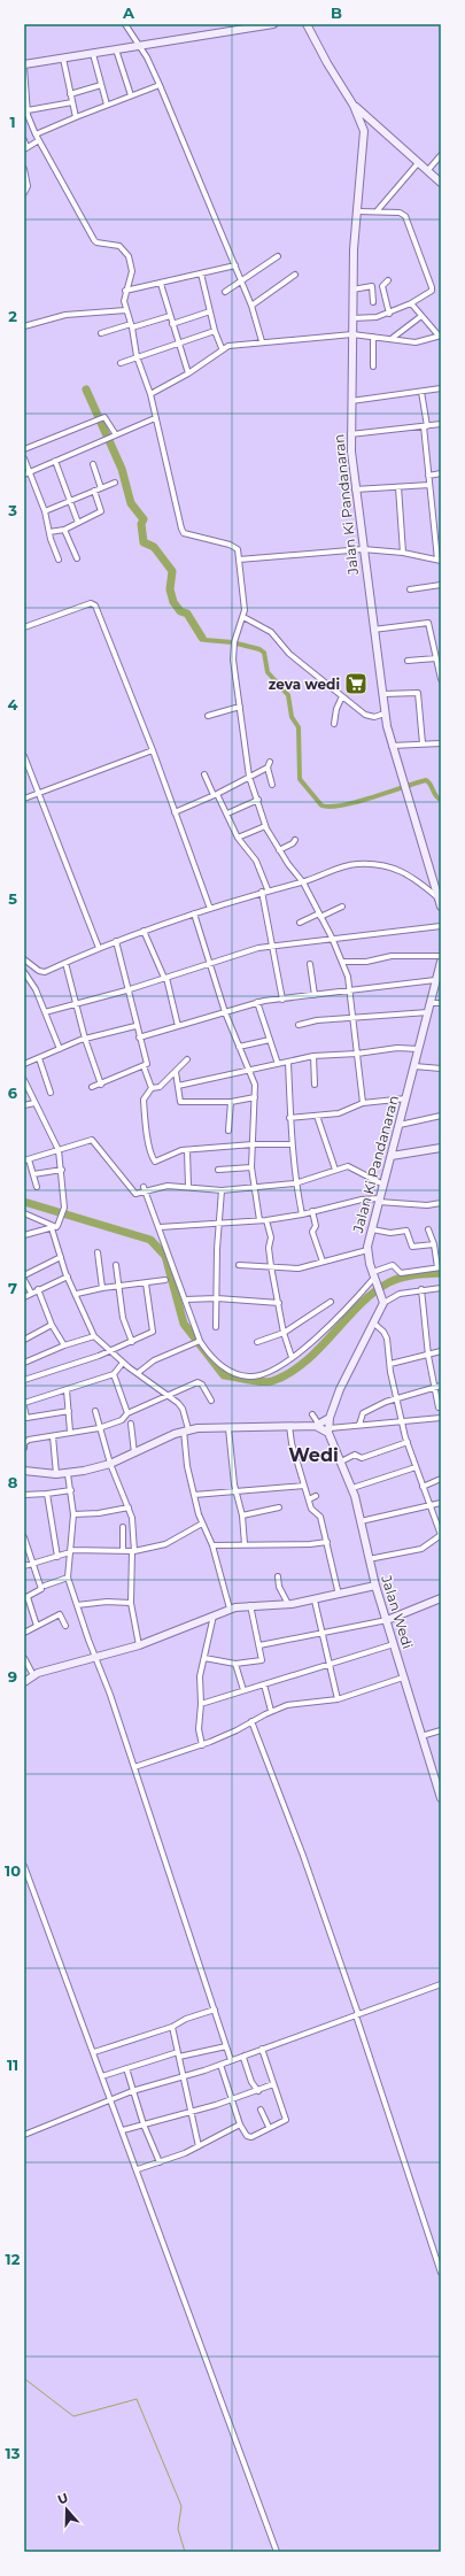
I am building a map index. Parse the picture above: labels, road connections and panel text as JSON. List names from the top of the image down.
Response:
{
  "streets": {
    "main road": ["Jalan Ki Pandanaran", "Jalan Wedi"]
  },
  "districts": ["Wedi"],
  "places": {
    "supermarket": ["zeva wedi"]
  },
  "north": "top",
  "grid": {
    "columns": ["A", "B"],
    "rows": [
      "1",
      "2",
      "3",
      "4",
      "5",
      "6",
      "7",
      "8",
      "9",
      "10",
      "11",
      "12",
      "13"
    ]
  }
}
